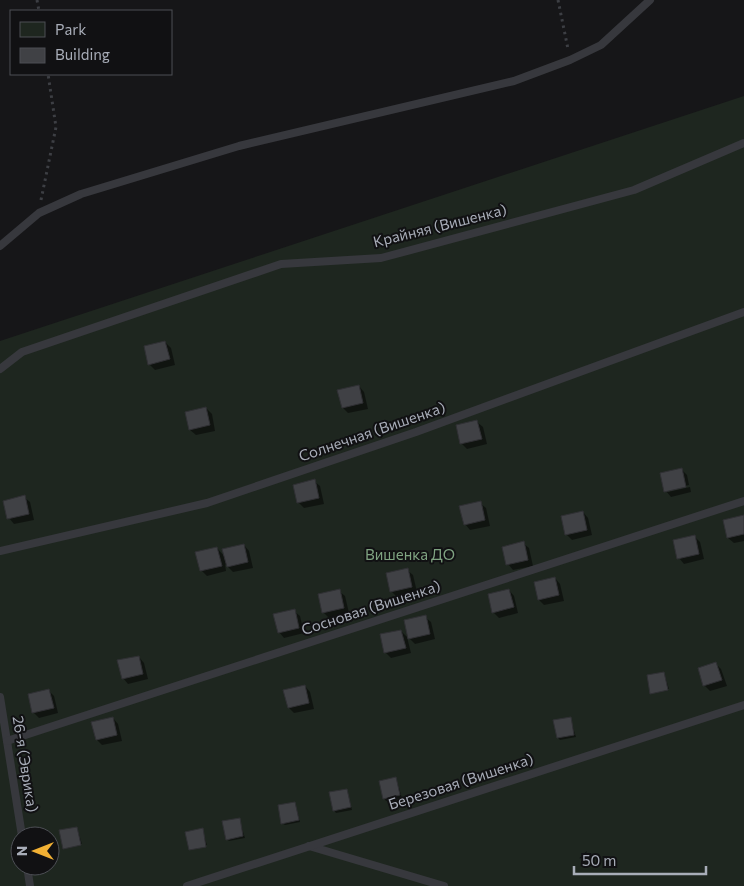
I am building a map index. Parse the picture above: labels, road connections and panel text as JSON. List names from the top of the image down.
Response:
{
  "streets": {
    "lane": [
      "Крайняя (Вишенка)",
      "Солнечная (Вишенка)",
      "Сосновая (Вишенка)",
      "26-я (Эврика)",
      "Березовая (Вишенка)"
    ]
  },
  "crossings": [
    ["Сосновая (Вишенка)", "26-я (Эврика)"]
  ],
  "parks": ["Вишенка ДО"],
  "legend": ["Park", "Building"],
  "scale_bar": "50 m",
  "north": "left"
}
